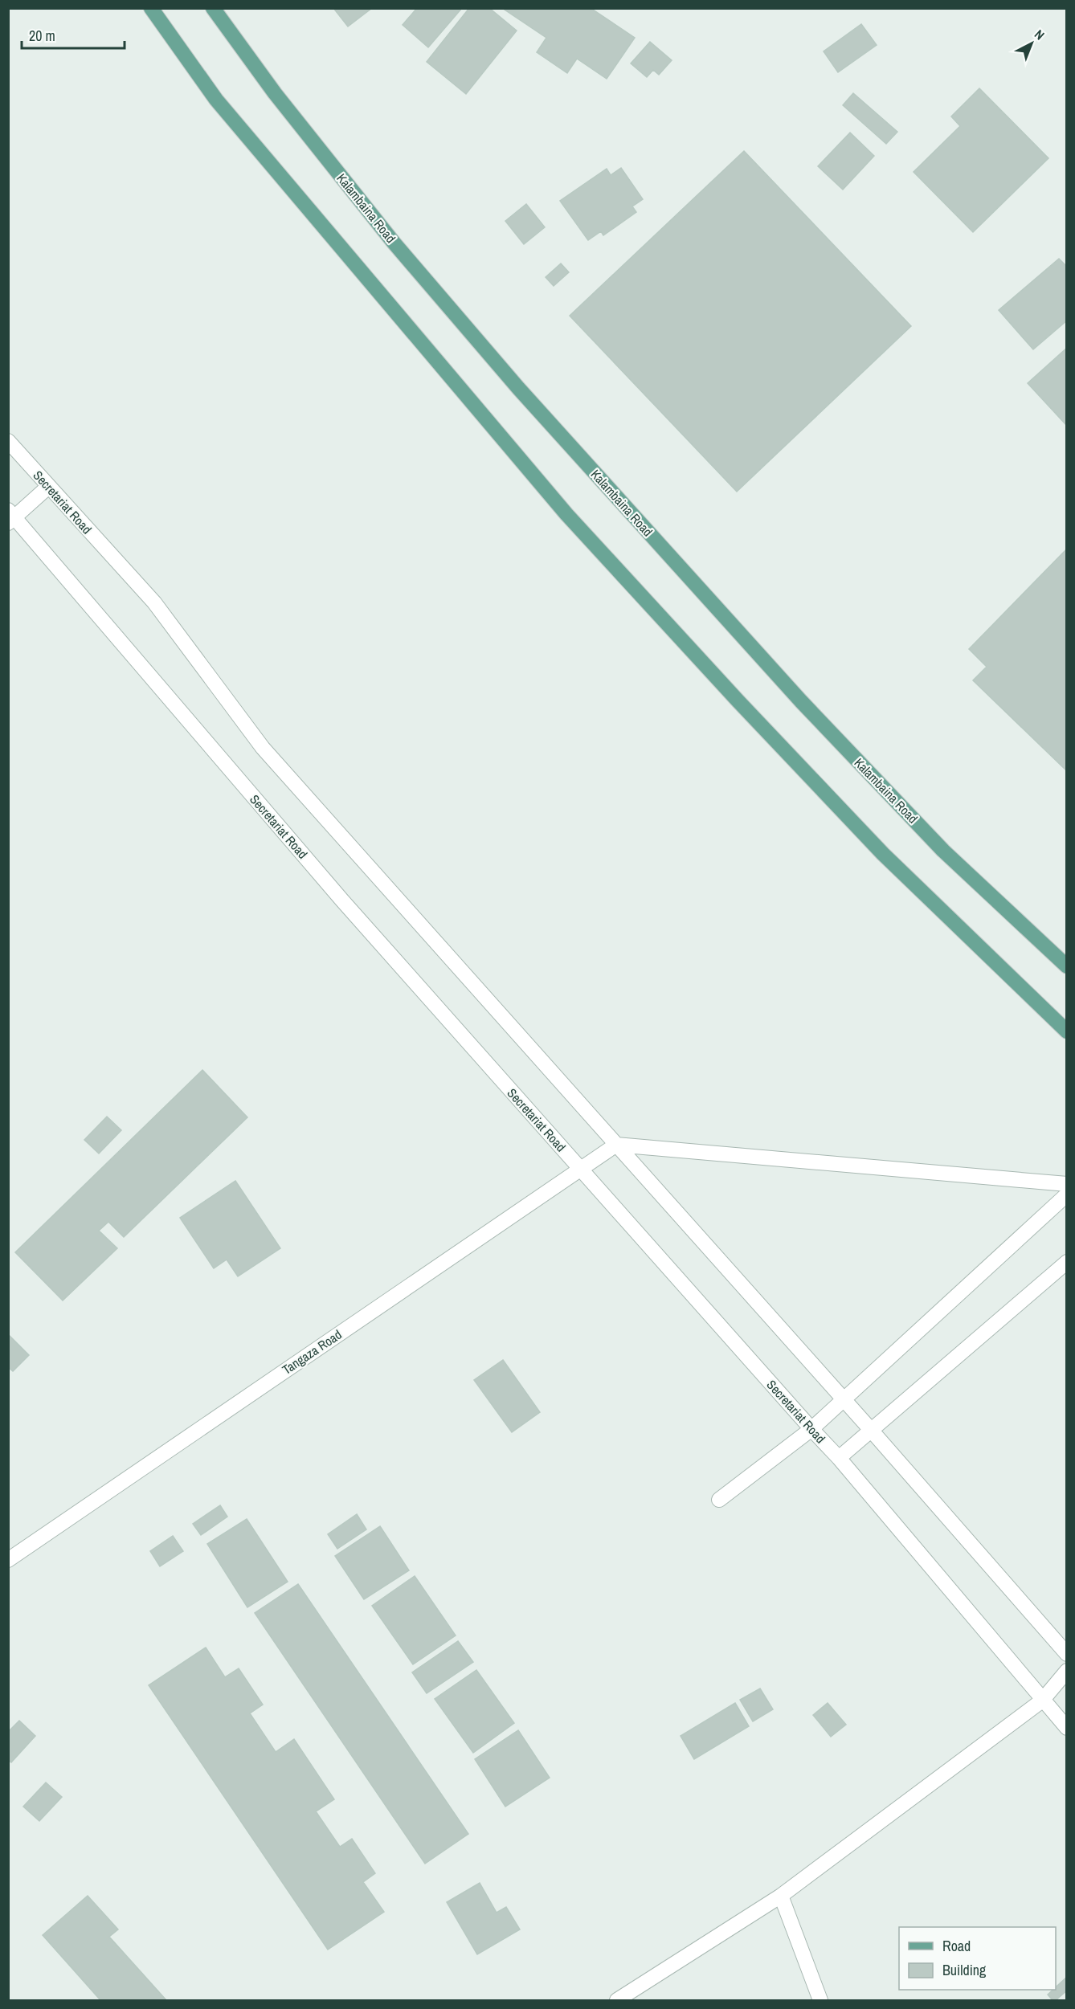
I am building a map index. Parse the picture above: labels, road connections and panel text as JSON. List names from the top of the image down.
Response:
{
  "streets": {
    "main road": ["Kalambaina Road"],
    "street": ["Secretariat Road", "Tangaza Road"]
  },
  "crossings": [
    ["Secretariat Road", "Tangaza Road"]
  ],
  "legend": ["Road", "Building"],
  "scale_bar": "20 m",
  "north": "top right"
}
